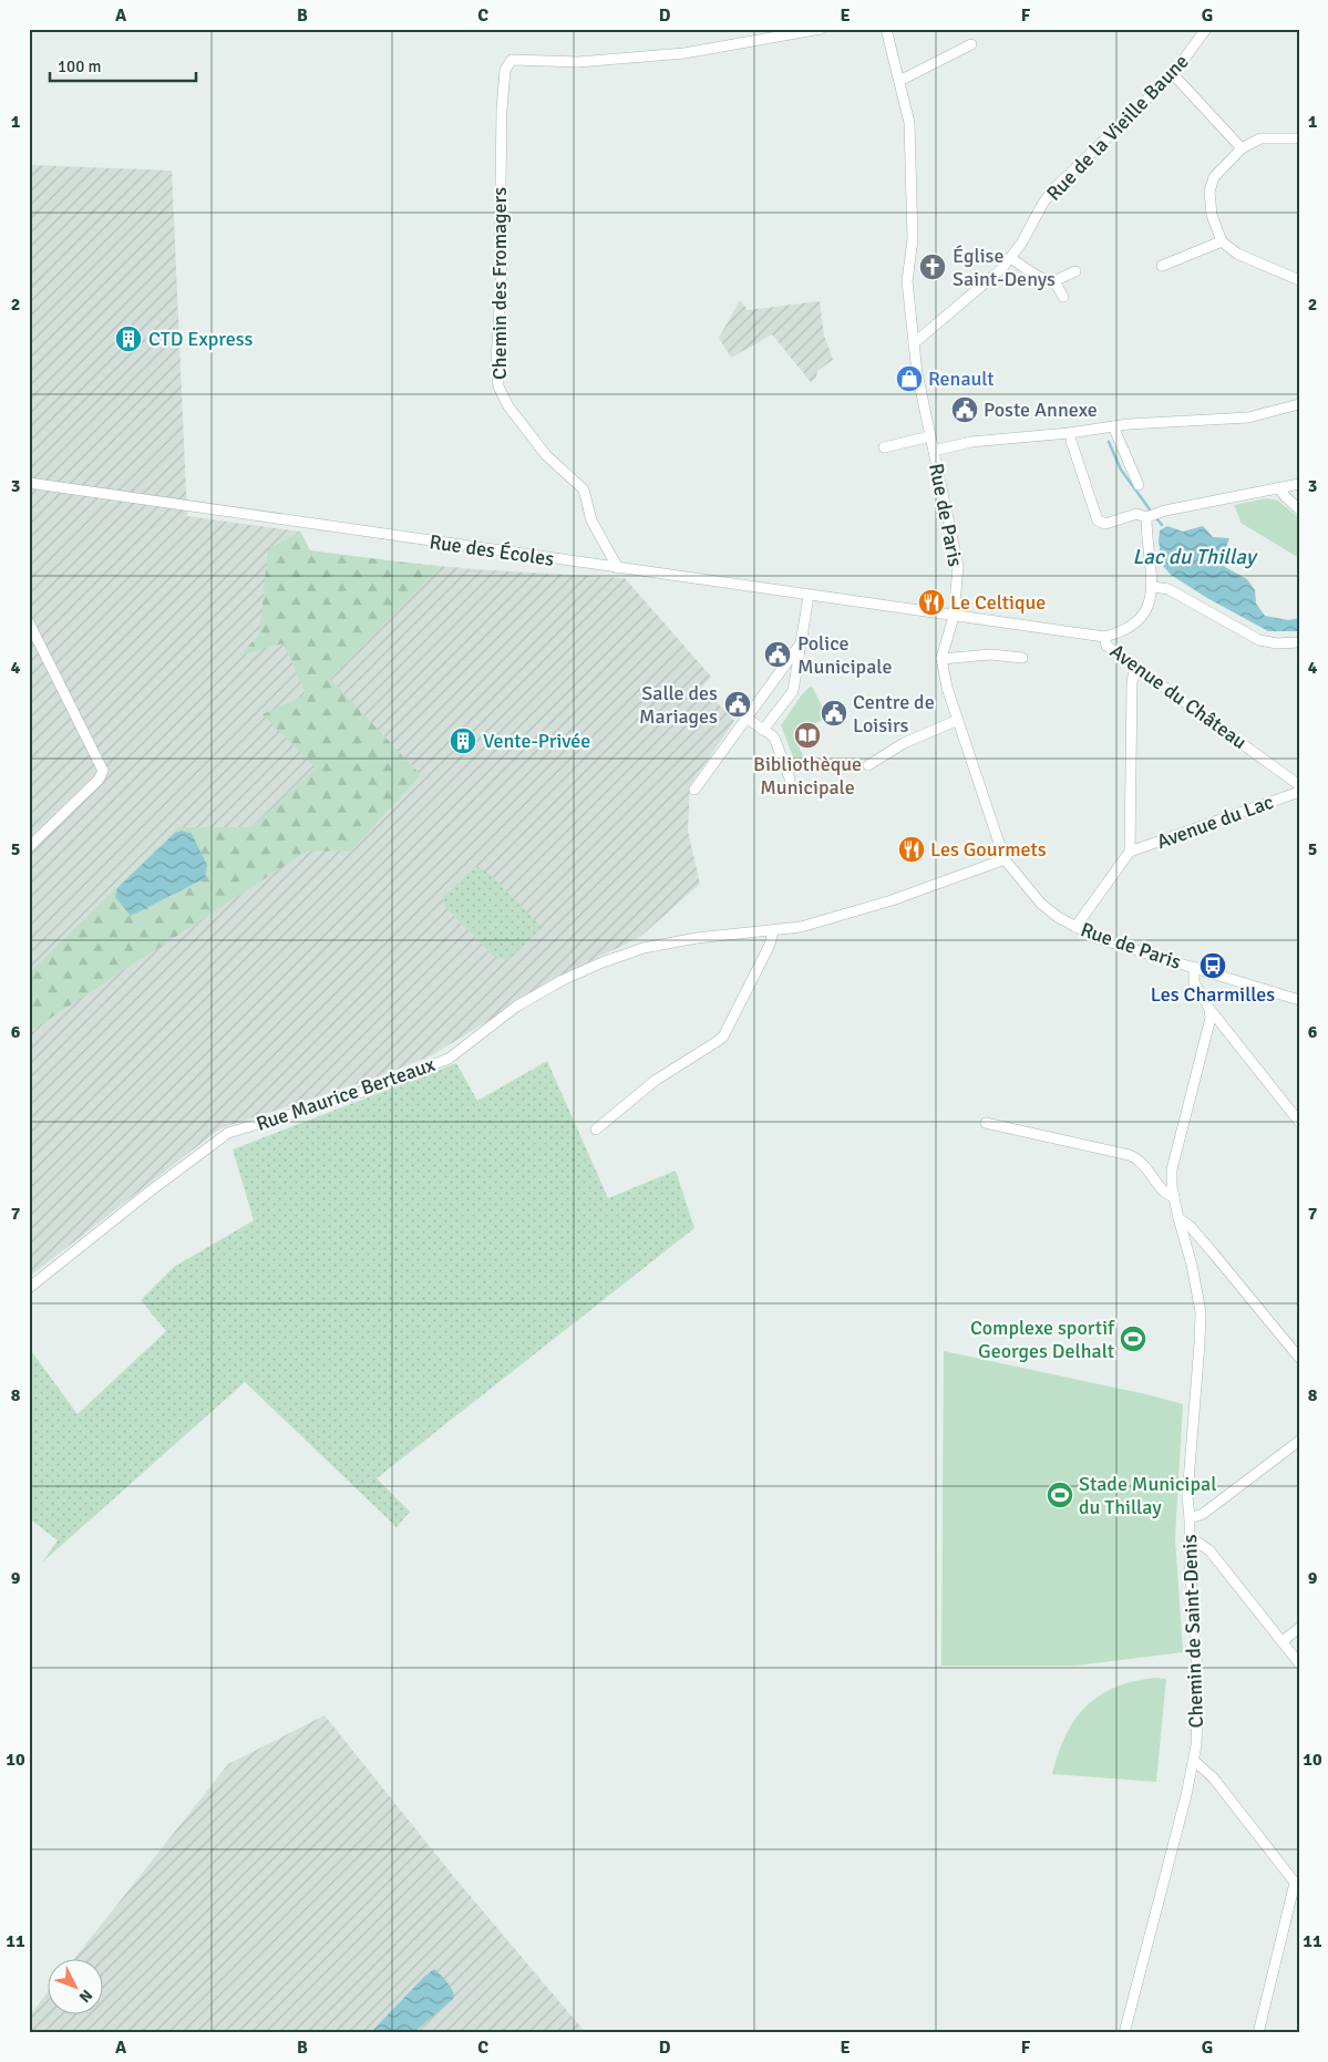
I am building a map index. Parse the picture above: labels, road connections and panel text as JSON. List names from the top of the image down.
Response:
{
  "streets": {
    "street": [
      "Rue de la Vieille Baune",
      "Chemin des Fromagers",
      "Rue de Paris",
      "Rue des Écoles",
      "Avenue du Château",
      "Avenue du Lac",
      "Rue Maurice Berteaux",
      "Chemin de Saint-Denis"
    ]
  },
  "crossings": [
    ["Rue de la Vieille Baune", "Rue de Paris"],
    ["Chemin des Fromagers", "Rue des Écoles"],
    ["Rue de Paris", "Rue des Écoles"],
    ["Rue de Paris", "Avenue du Château"],
    ["Rue de Paris", "Rue Maurice Berteaux"],
    ["Rue des Écoles", "Avenue du Château"]
  ],
  "water": ["Lac du Thillay"],
  "places": {
    "church": ["Église Saint-Denys"],
    "building": ["CTD Express", "Vente-Privée"],
    "shop": ["Renault"],
    "public building": [
      "Poste Annexe",
      "Police Municipale",
      "Salle des Mariages",
      "Centre de Loisirs"
    ],
    "restaurant": ["Le Celtique", "Les Gourmets"],
    "library": ["Bibliothèque Municipale"],
    "bus stop": ["Les Charmilles"],
    "sports": ["Complexe sportif Georges Delhalt", "Stade Municipal du Thillay"]
  },
  "scale_bar": "100 m",
  "north": "bottom right",
  "grid": {
    "columns": [
      "A",
      "B",
      "C",
      "D",
      "E",
      "F",
      "G"
    ],
    "rows": [
      "1",
      "2",
      "3",
      "4",
      "5",
      "6",
      "7",
      "8",
      "9",
      "10",
      "11"
    ]
  }
}
